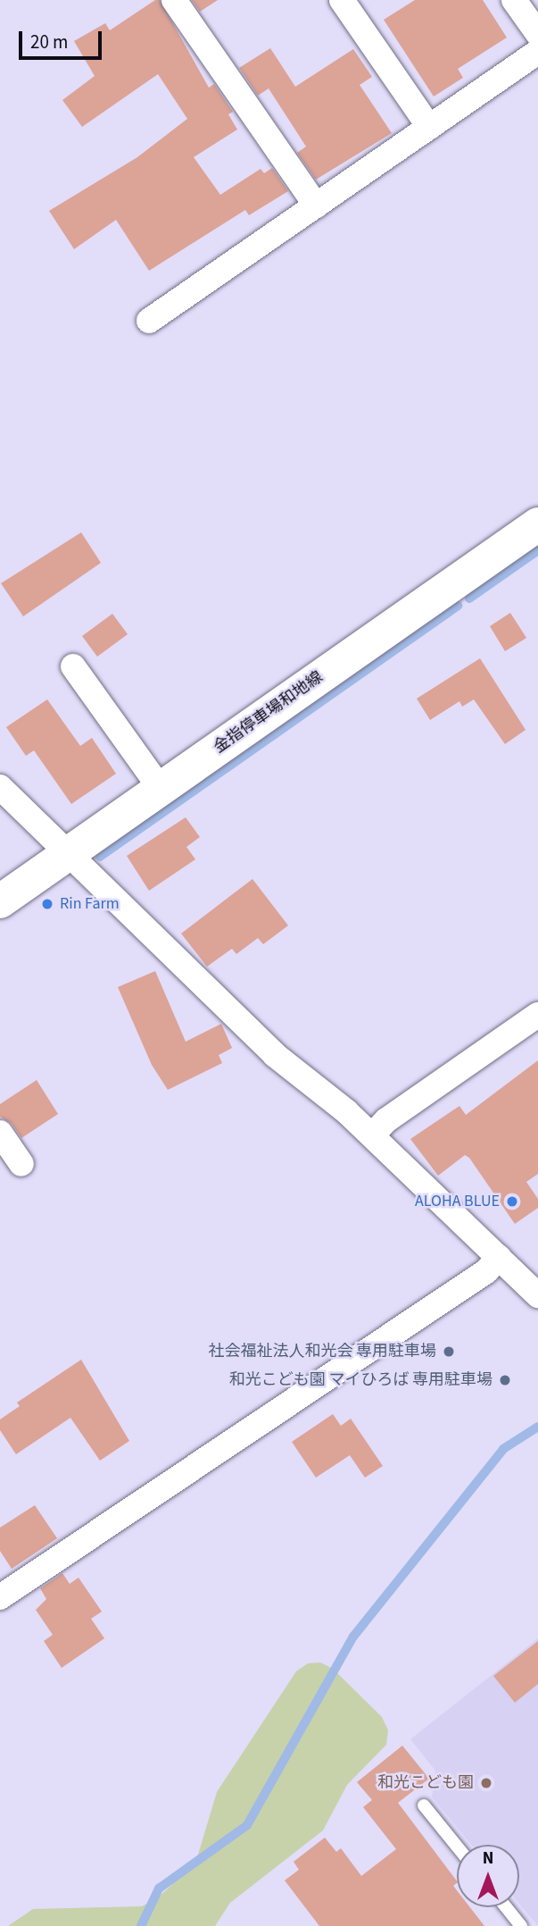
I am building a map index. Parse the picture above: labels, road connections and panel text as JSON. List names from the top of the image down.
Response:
{
  "streets": {
    "main road": ["金指停車場和地線"]
  },
  "places": [
    "Rin Farm",
    "ALOHA BLUE",
    "社会福祉法人和光会 専用駐車場",
    "和光こども園 マイひろば 専用駐車場",
    "和光こども園"
  ],
  "scale_bar": "20 m",
  "north": "top"
}
